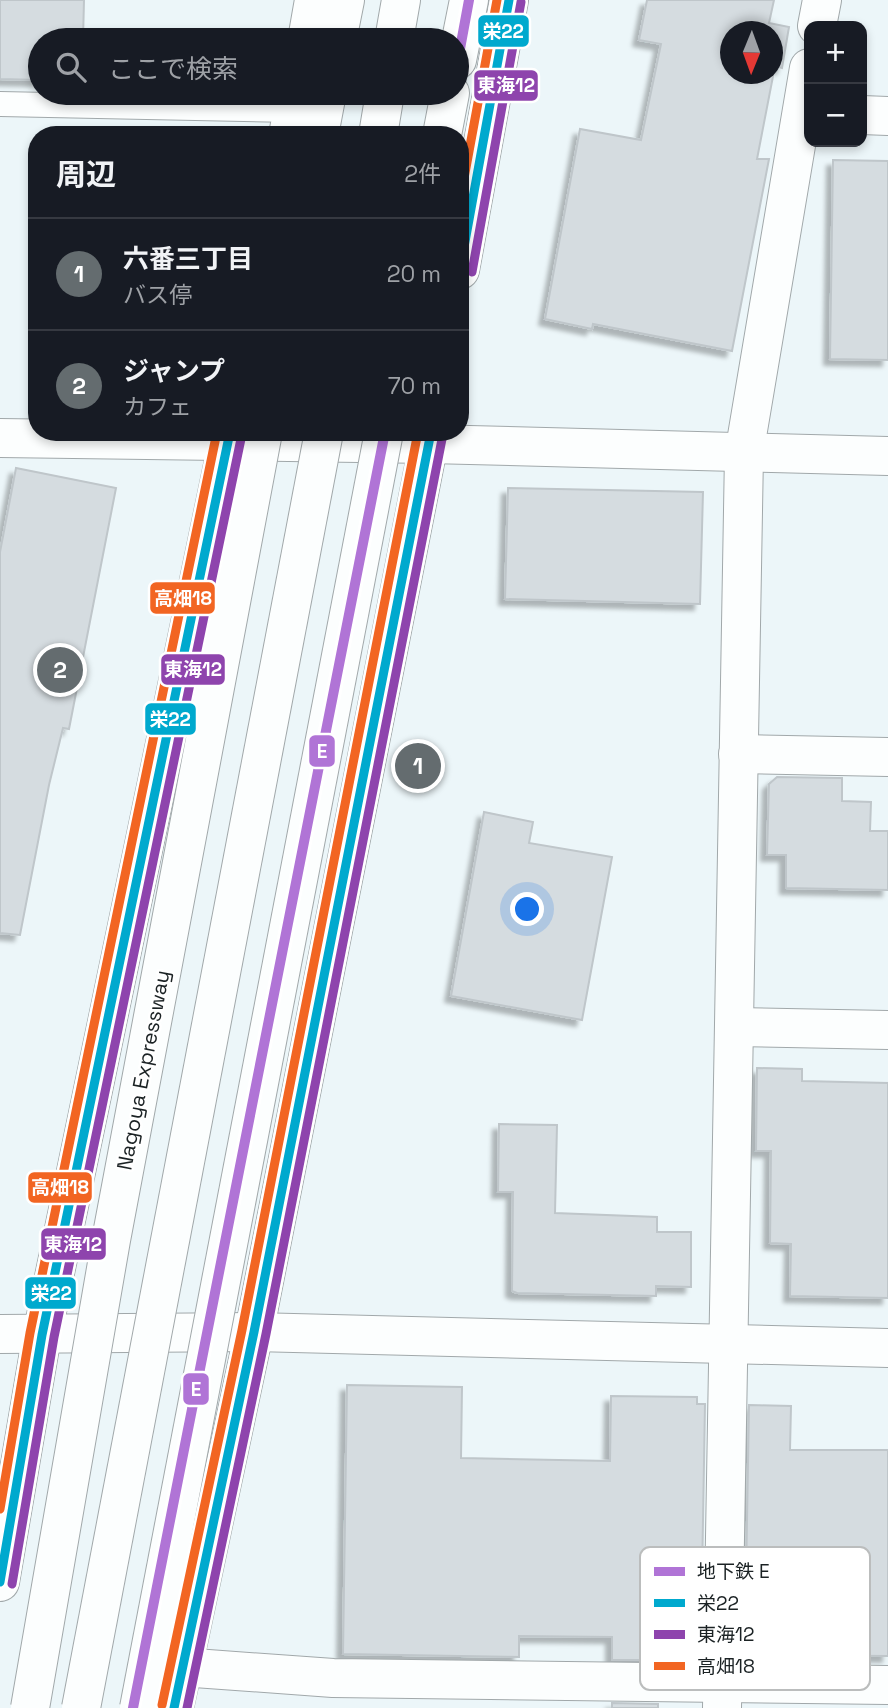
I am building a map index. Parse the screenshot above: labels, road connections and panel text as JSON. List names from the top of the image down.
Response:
{
  "streets": {
    "main road": ["Nagoya Expressway"]
  },
  "lines": [
    "metro line E",
    "transit line 栄22",
    "transit line 高畑18",
    "transit line 東海12"
  ],
  "legend": [
    "地下鉄 E",
    "栄22",
    "東海12",
    "高畑18"
  ],
  "north": "bottom",
  "page": {
    "map_buttons": ["+", "−"],
    "search": "ここで検索",
    "heading": ["周辺", "2件"],
    "list": [
      {
        "mark": "1",
        "name": "六番三丁目",
        "note": "バス停",
        "value": "20 m"
      },
      {
        "mark": "2",
        "name": "ジャンプ",
        "note": "カフェ",
        "value": "70 m"
      }
    ],
    "pins": ["2", "1"]
  }
}
